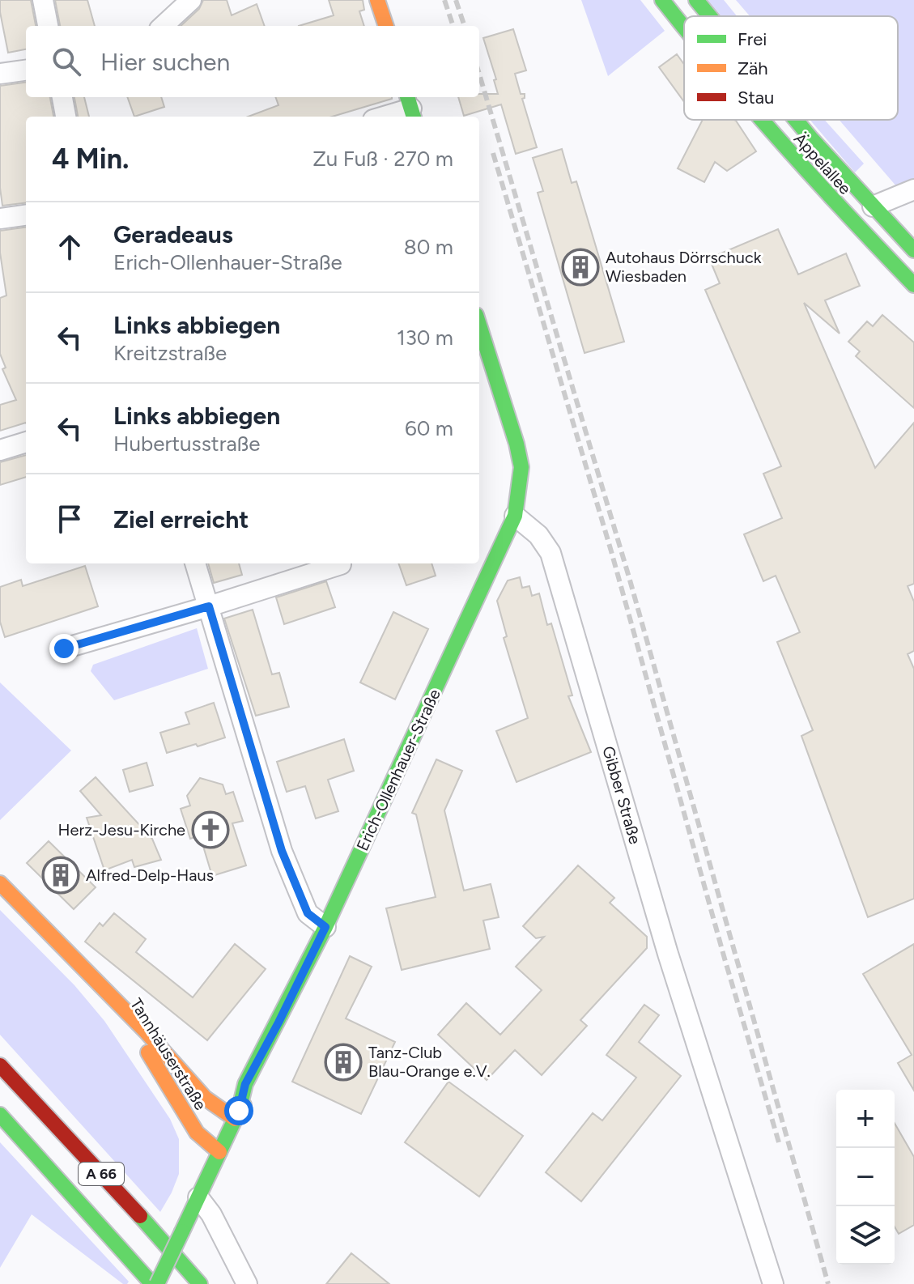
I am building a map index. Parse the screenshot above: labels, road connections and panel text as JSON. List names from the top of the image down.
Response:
{
  "streets": {
    "main road": [
      "Äppelallee",
      "Erich-Ollenhauer-Straße",
      "Tannhäuserstraße",
      "A 66"
    ],
    "street": ["Gibber Straße"]
  },
  "crossings": [
    ["Erich-Ollenhauer-Straße", "Gibber Straße"],
    ["Erich-Ollenhauer-Straße", "Tannhäuserstraße"],
    ["Erich-Ollenhauer-Straße", "A 66"]
  ],
  "places": {
    "building": ["Autohaus Dörrschuck Wiesbaden", "Alfred-Delp-Haus", "Tanz-Club Blau-Orange e.V."],
    "church": ["Herz-Jesu-Kirche"]
  },
  "legend": ["Frei", "Zäh", "Stau"],
  "page": {
    "search": "Hier suchen",
    "heading": ["4 Min.", "Zu Fuß · 270 m"],
    "list": [
      ["Geradeaus", "Erich-Ollenhauer-Straße", "80 m"],
      ["Links abbiegen", "Kreitzstraße", "130 m"],
      ["Links abbiegen", "Hubertusstraße", "60 m"],
      "Ziel erreicht"
    ],
    "map_buttons": ["+", "−"]
  }
}
